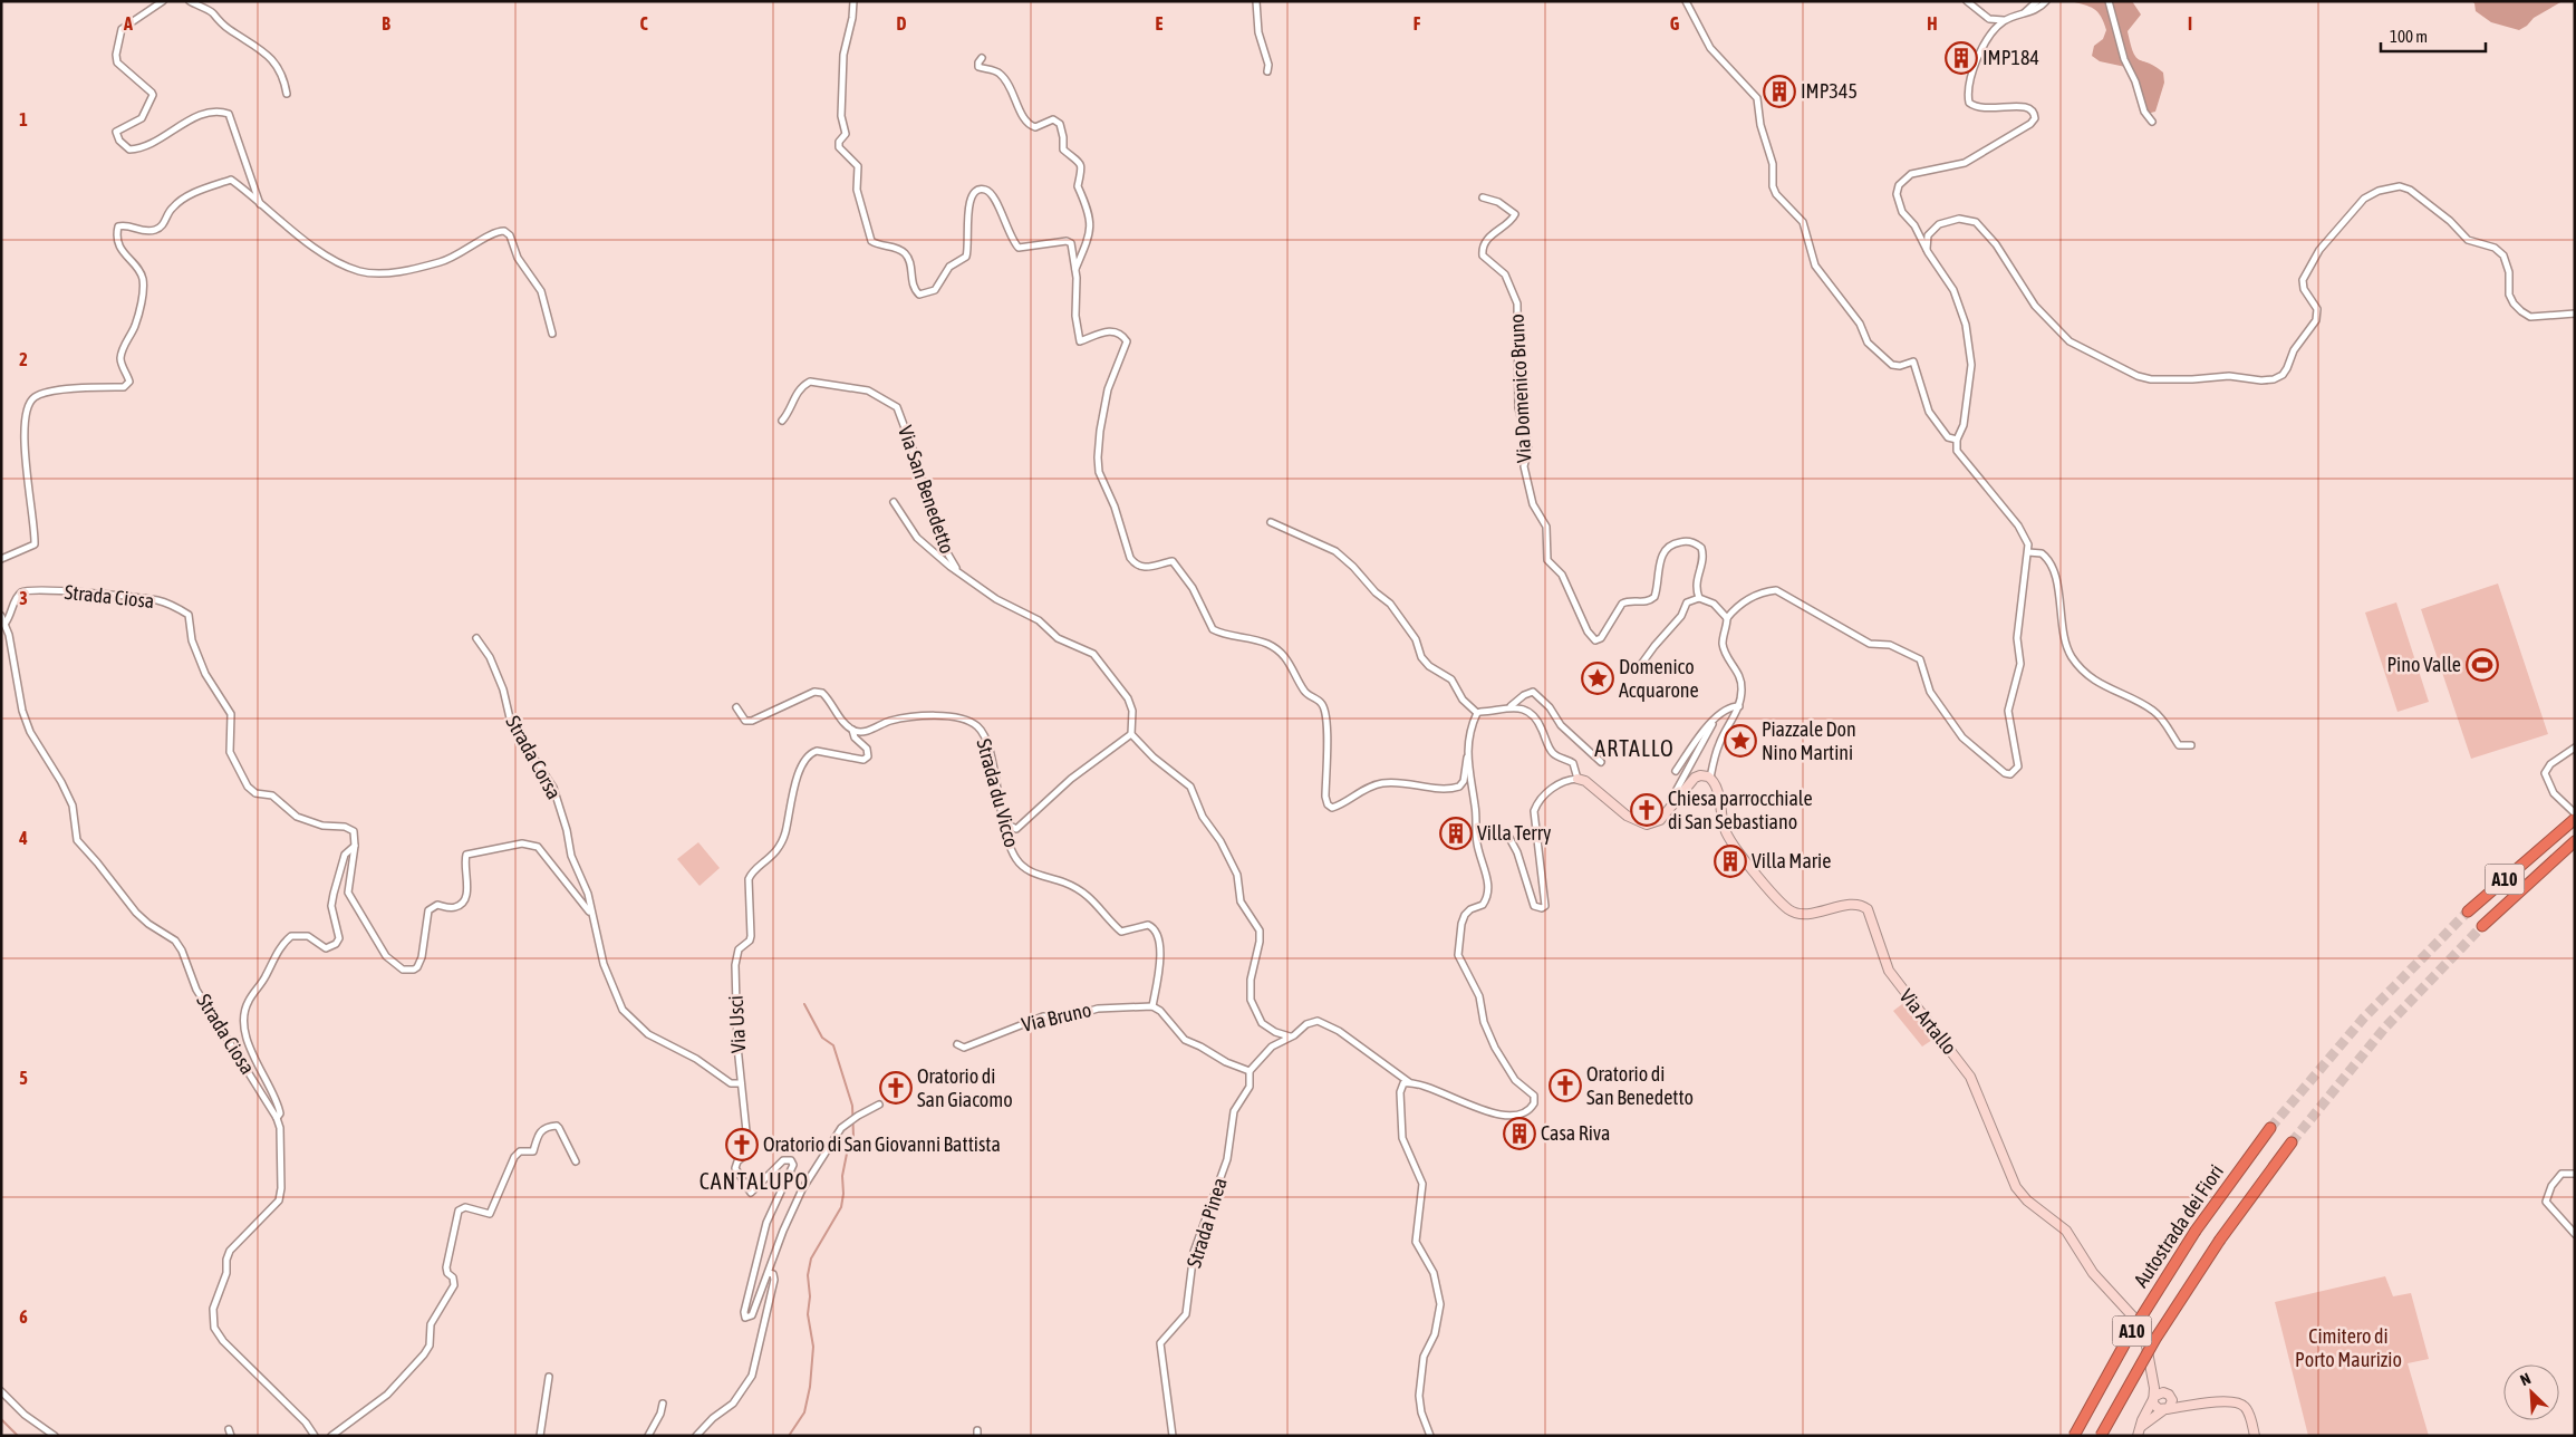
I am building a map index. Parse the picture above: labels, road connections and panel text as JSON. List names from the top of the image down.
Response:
{
  "streets": {
    "highway": ["A10", "Autostrada dei Fiori"],
    "street": [
      "Via Domenico Bruno",
      "Via San Benedetto",
      "Strada Ciosa",
      "Strada Corsa",
      "Strada du Vicco",
      "Via Bruno",
      "Via Artallo",
      "Via Usci",
      "Strada Pinea"
    ]
  },
  "crossings": [
    ["Strada Ciosa", "Strada Corsa"],
    ["Strada Corsa", "Via Usci"],
    ["Strada du Vicco", "Via Bruno"],
    ["Strada du Vicco", "Via Usci"]
  ],
  "districts": ["ARTALLO", "CANTALUPO"],
  "parks": ["Cimitero di Porto Maurizio"],
  "places": {
    "building": [
      "IMP184",
      "IMP345",
      "Villa Terry",
      "Villa Marie",
      "Casa Riva"
    ],
    "sports": ["Pino Valle"],
    "place": ["Domenico Acquarone", "Piazzale Don Nino Martini"],
    "church": [
      "Chiesa parrocchiale di San Sebastiano",
      "Oratorio di San Benedetto",
      "Oratorio di San Giacomo",
      "Oratorio di San Giovanni Battista"
    ]
  },
  "scale_bar": "100 m",
  "north": "top left",
  "grid": {
    "columns": [
      "A",
      "B",
      "C",
      "D",
      "E",
      "F",
      "G",
      "H",
      "I"
    ],
    "rows": [
      "1",
      "2",
      "3",
      "4",
      "5",
      "6"
    ]
  }
}
